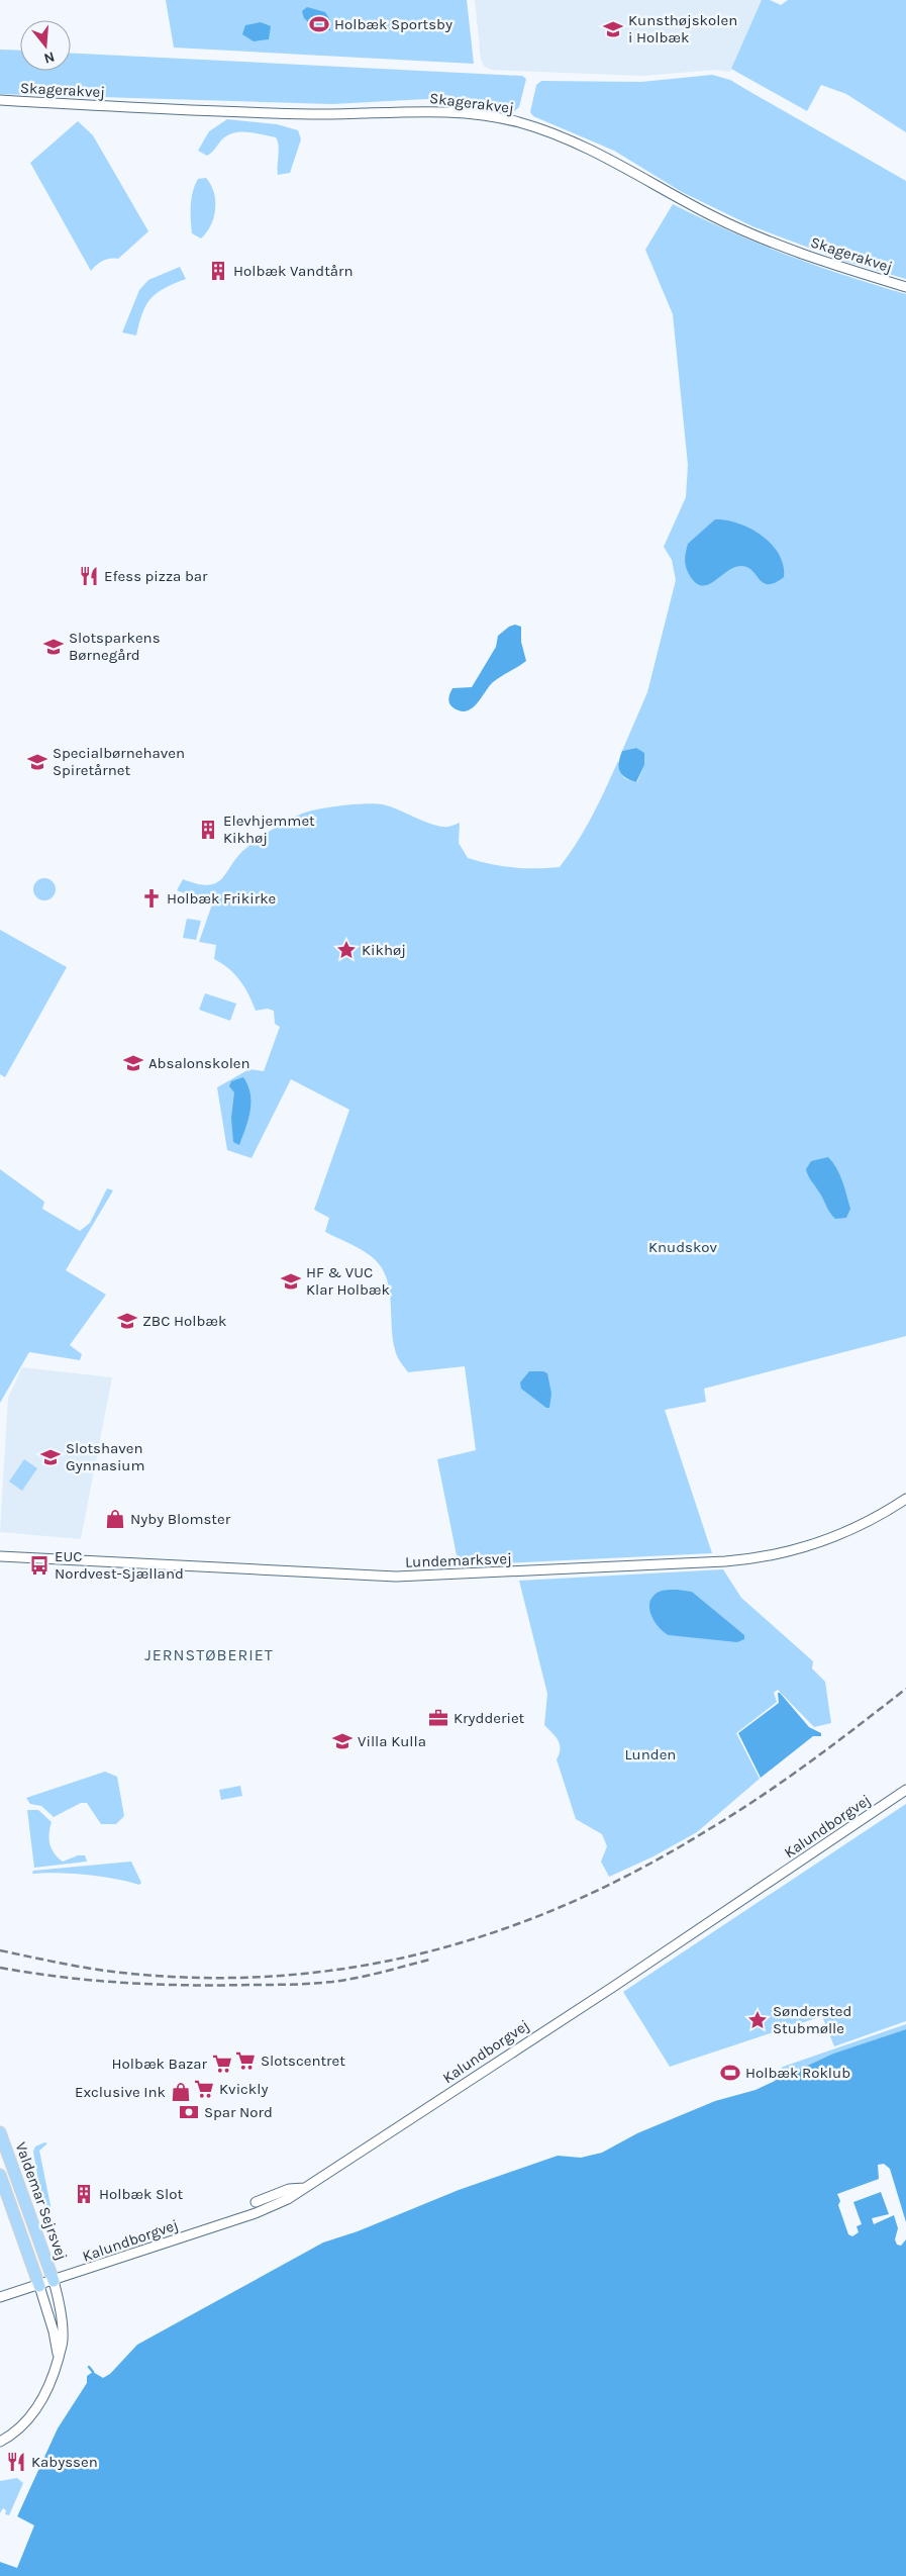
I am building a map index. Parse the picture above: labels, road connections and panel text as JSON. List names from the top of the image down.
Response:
{
  "streets": {
    "main road": ["Valdemar Sejrsvej"],
    "street": ["Skagerakvej", "Lundemarksvej", "Kalundborgvej"]
  },
  "crossings": [
    ["Kalundborgvej", "Valdemar Sejrsvej"]
  ],
  "districts": ["JERNSTØBERIET"],
  "parks": ["Knudskov", "Lunden"],
  "places": {
    "sports": ["Holbæk Sportsby", "Holbæk Roklub"],
    "school or university": [
      "Kunsthøjskolen i Holbæk",
      "Slotsparkens Børnegård",
      "Specialbørnehaven Spiretårnet",
      "Absalonskolen",
      "HF & VUC Klar Holbæk",
      "ZBC Holbæk",
      "Slotshaven Gynnasium",
      "Villa Kulla"
    ],
    "building": ["Holbæk Vandtårn", "Elevhjemmet Kikhøj", "Holbæk Slot"],
    "restaurant": ["Efess pizza bar", "Kabyssen"],
    "church": ["Holbæk Frikirke"],
    "place": ["Kikhøj", "Søndersted Stubmølle"],
    "shop": ["Nyby Blomster", "Exclusive Ink"],
    "bus stop": ["EUC Nordvest-Sjælland"],
    "office": ["Krydderiet"],
    "supermarket": ["Slotscentret", "Holbæk Bazar", "Kvickly"],
    "bank": ["Spar Nord"]
  },
  "north": "bottom"
}
